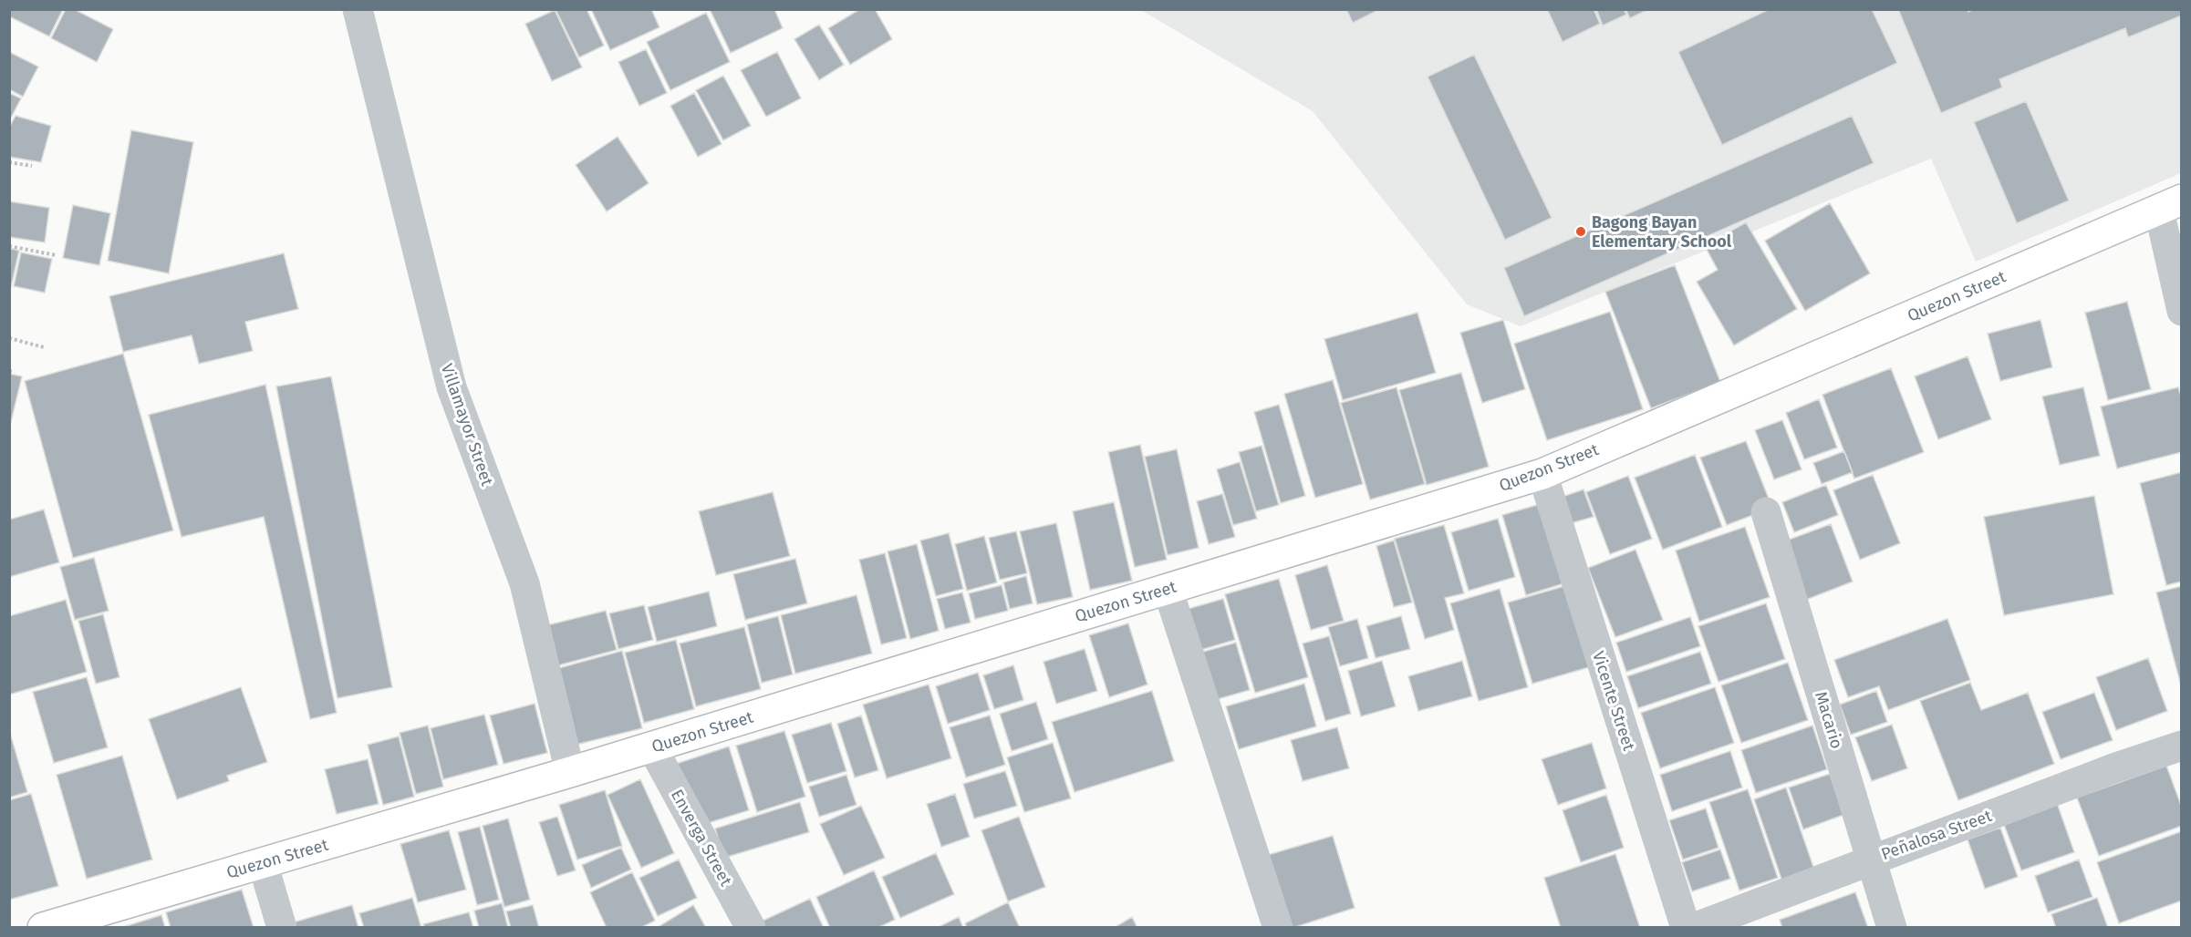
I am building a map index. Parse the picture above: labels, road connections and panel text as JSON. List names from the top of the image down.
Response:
{
  "streets": {
    "main road": ["Quezon Street"],
    "street": [
      "Villamayor Street",
      "Vicente Street",
      "Macario",
      "Peñalosa Street",
      "Enverga Street"
    ]
  },
  "crossings": [
    ["Quezon Street", "Villamayor Street"],
    ["Quezon Street", "Vicente Street"],
    ["Quezon Street", "Enverga Street"],
    ["Macario", "Peñalosa Street"]
  ],
  "places": ["Bagong Bayan Elementary School"]
}
